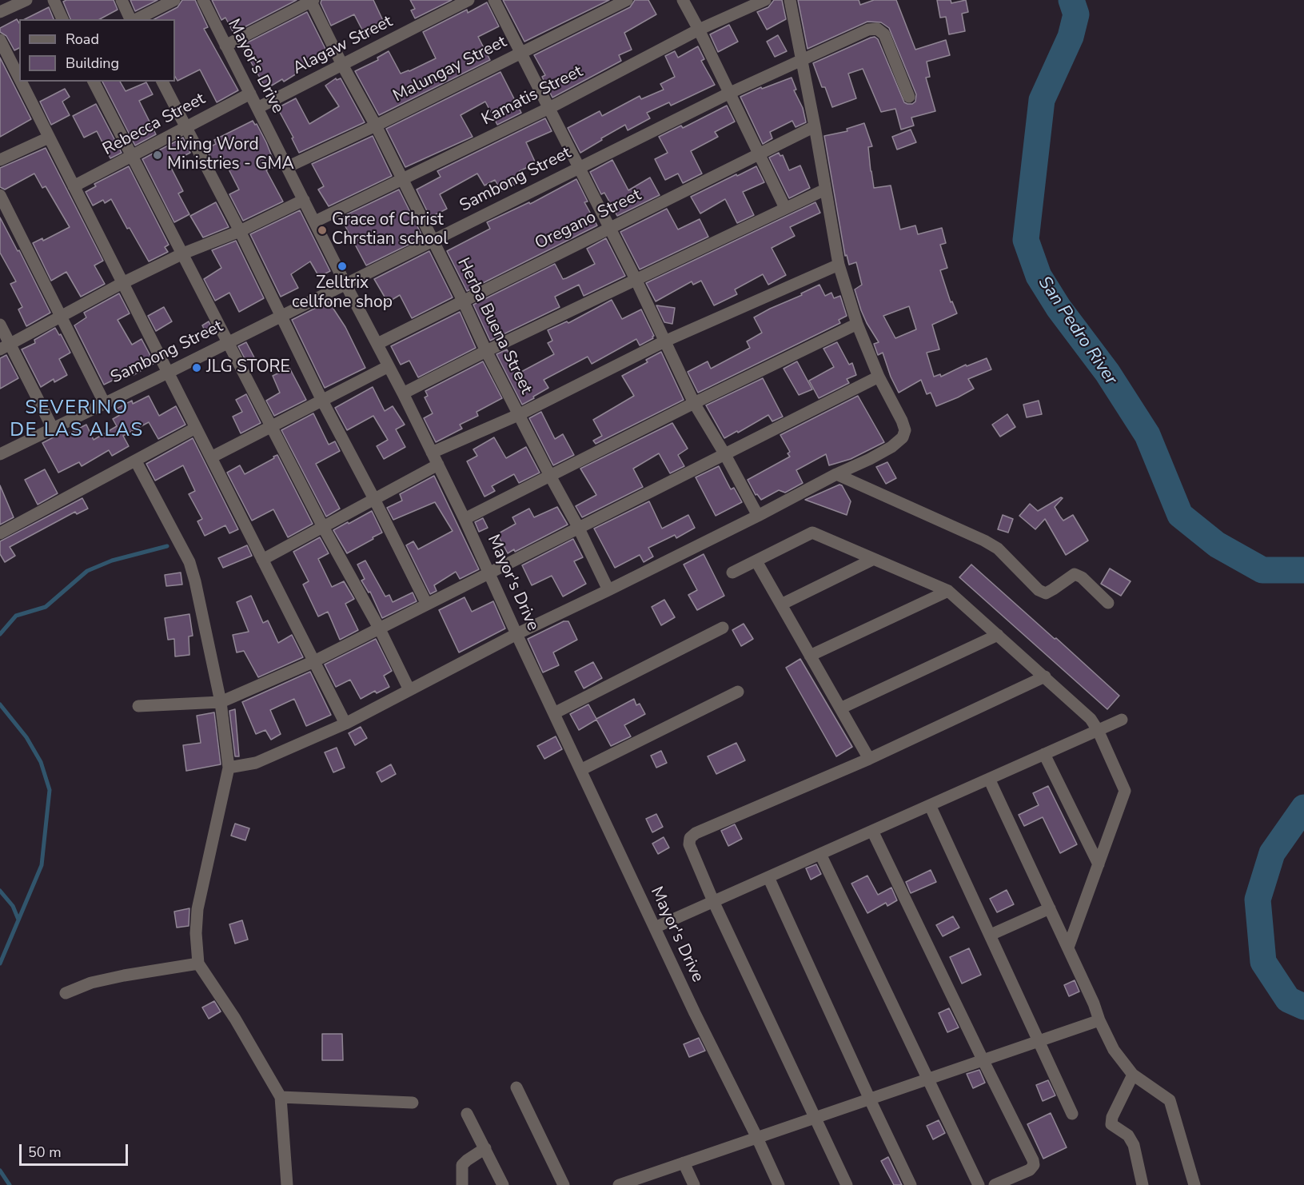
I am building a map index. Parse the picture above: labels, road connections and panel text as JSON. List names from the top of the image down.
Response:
{
  "streets": {
    "street": [
      "Alagaw Street",
      "Mayor's Drive",
      "Malungay Street",
      "Kamatis Street",
      "Rebecca Street",
      "Sambong Street",
      "Oregano Street",
      "Herba Buena Street"
    ]
  },
  "crossings": [
    ["Alagaw Street", "Mayor's Drive"],
    ["Alagaw Street", "Herba Buena Street"],
    ["Mayor's Drive", "Malungay Street"],
    ["Mayor's Drive", "Kamatis Street"],
    ["Mayor's Drive", "Rebecca Street"],
    ["Mayor's Drive", "Sambong Street"],
    ["Mayor's Drive", "Oregano Street"],
    ["Malungay Street", "Herba Buena Street"],
    ["Kamatis Street", "Herba Buena Street"],
    ["Sambong Street", "Herba Buena Street"],
    ["Oregano Street", "Herba Buena Street"]
  ],
  "districts": ["SEVERINO DE LAS ALAS"],
  "water": ["San Pedro River"],
  "places": [
    "Living Word Ministries - GMA",
    "Grace of Christ Chrstian school",
    "Zelltrix cellfone shop",
    "JLG STORE"
  ],
  "legend": ["Road", "Building"],
  "scale_bar": "50 m"
}
